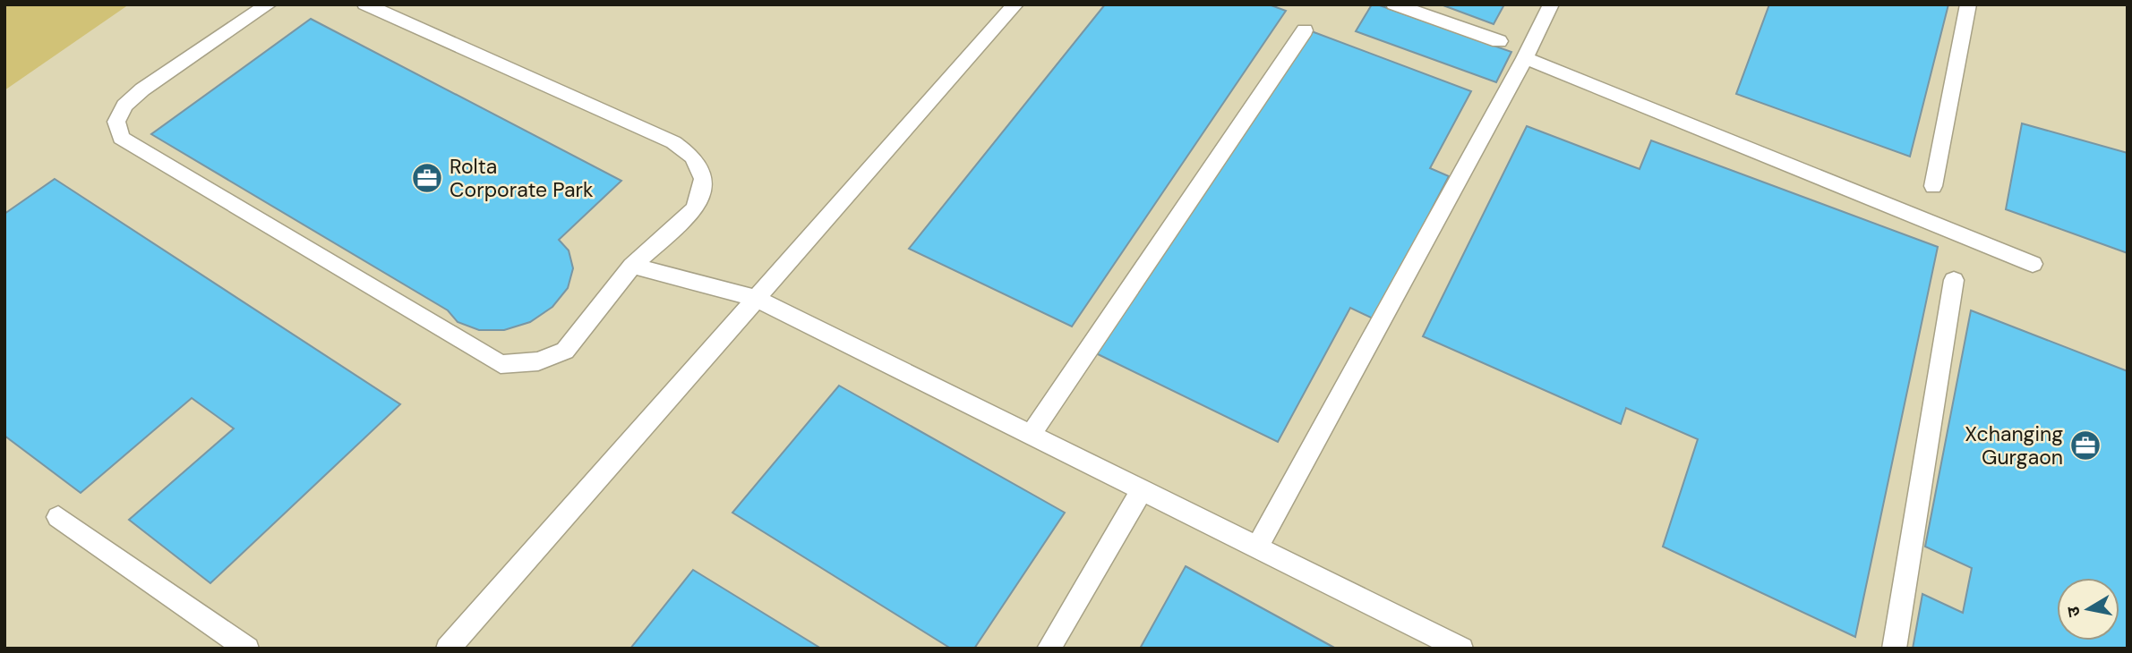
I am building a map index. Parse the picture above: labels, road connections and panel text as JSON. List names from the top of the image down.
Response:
{
  "places": {
    "office": ["Rolta Corporate Park", "Xchanging Gurgaon"]
  },
  "north": "left"
}
